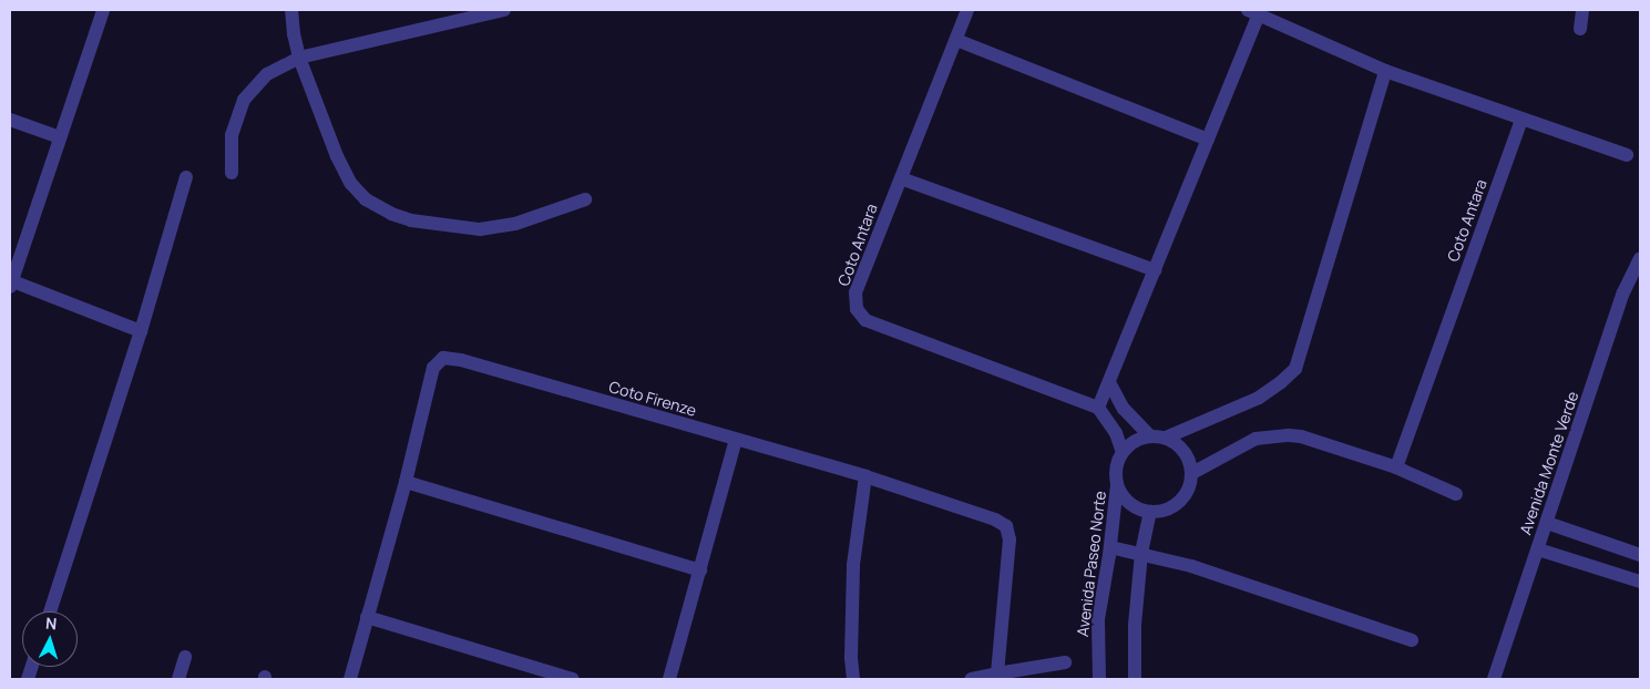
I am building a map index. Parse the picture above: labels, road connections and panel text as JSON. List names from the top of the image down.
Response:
{
  "streets": {
    "street": [
      "Coto Antara",
      "Coto Firenze",
      "Avenida Monte Verde",
      "Avenida Paseo Norte"
    ]
  },
  "north": "top"
}
